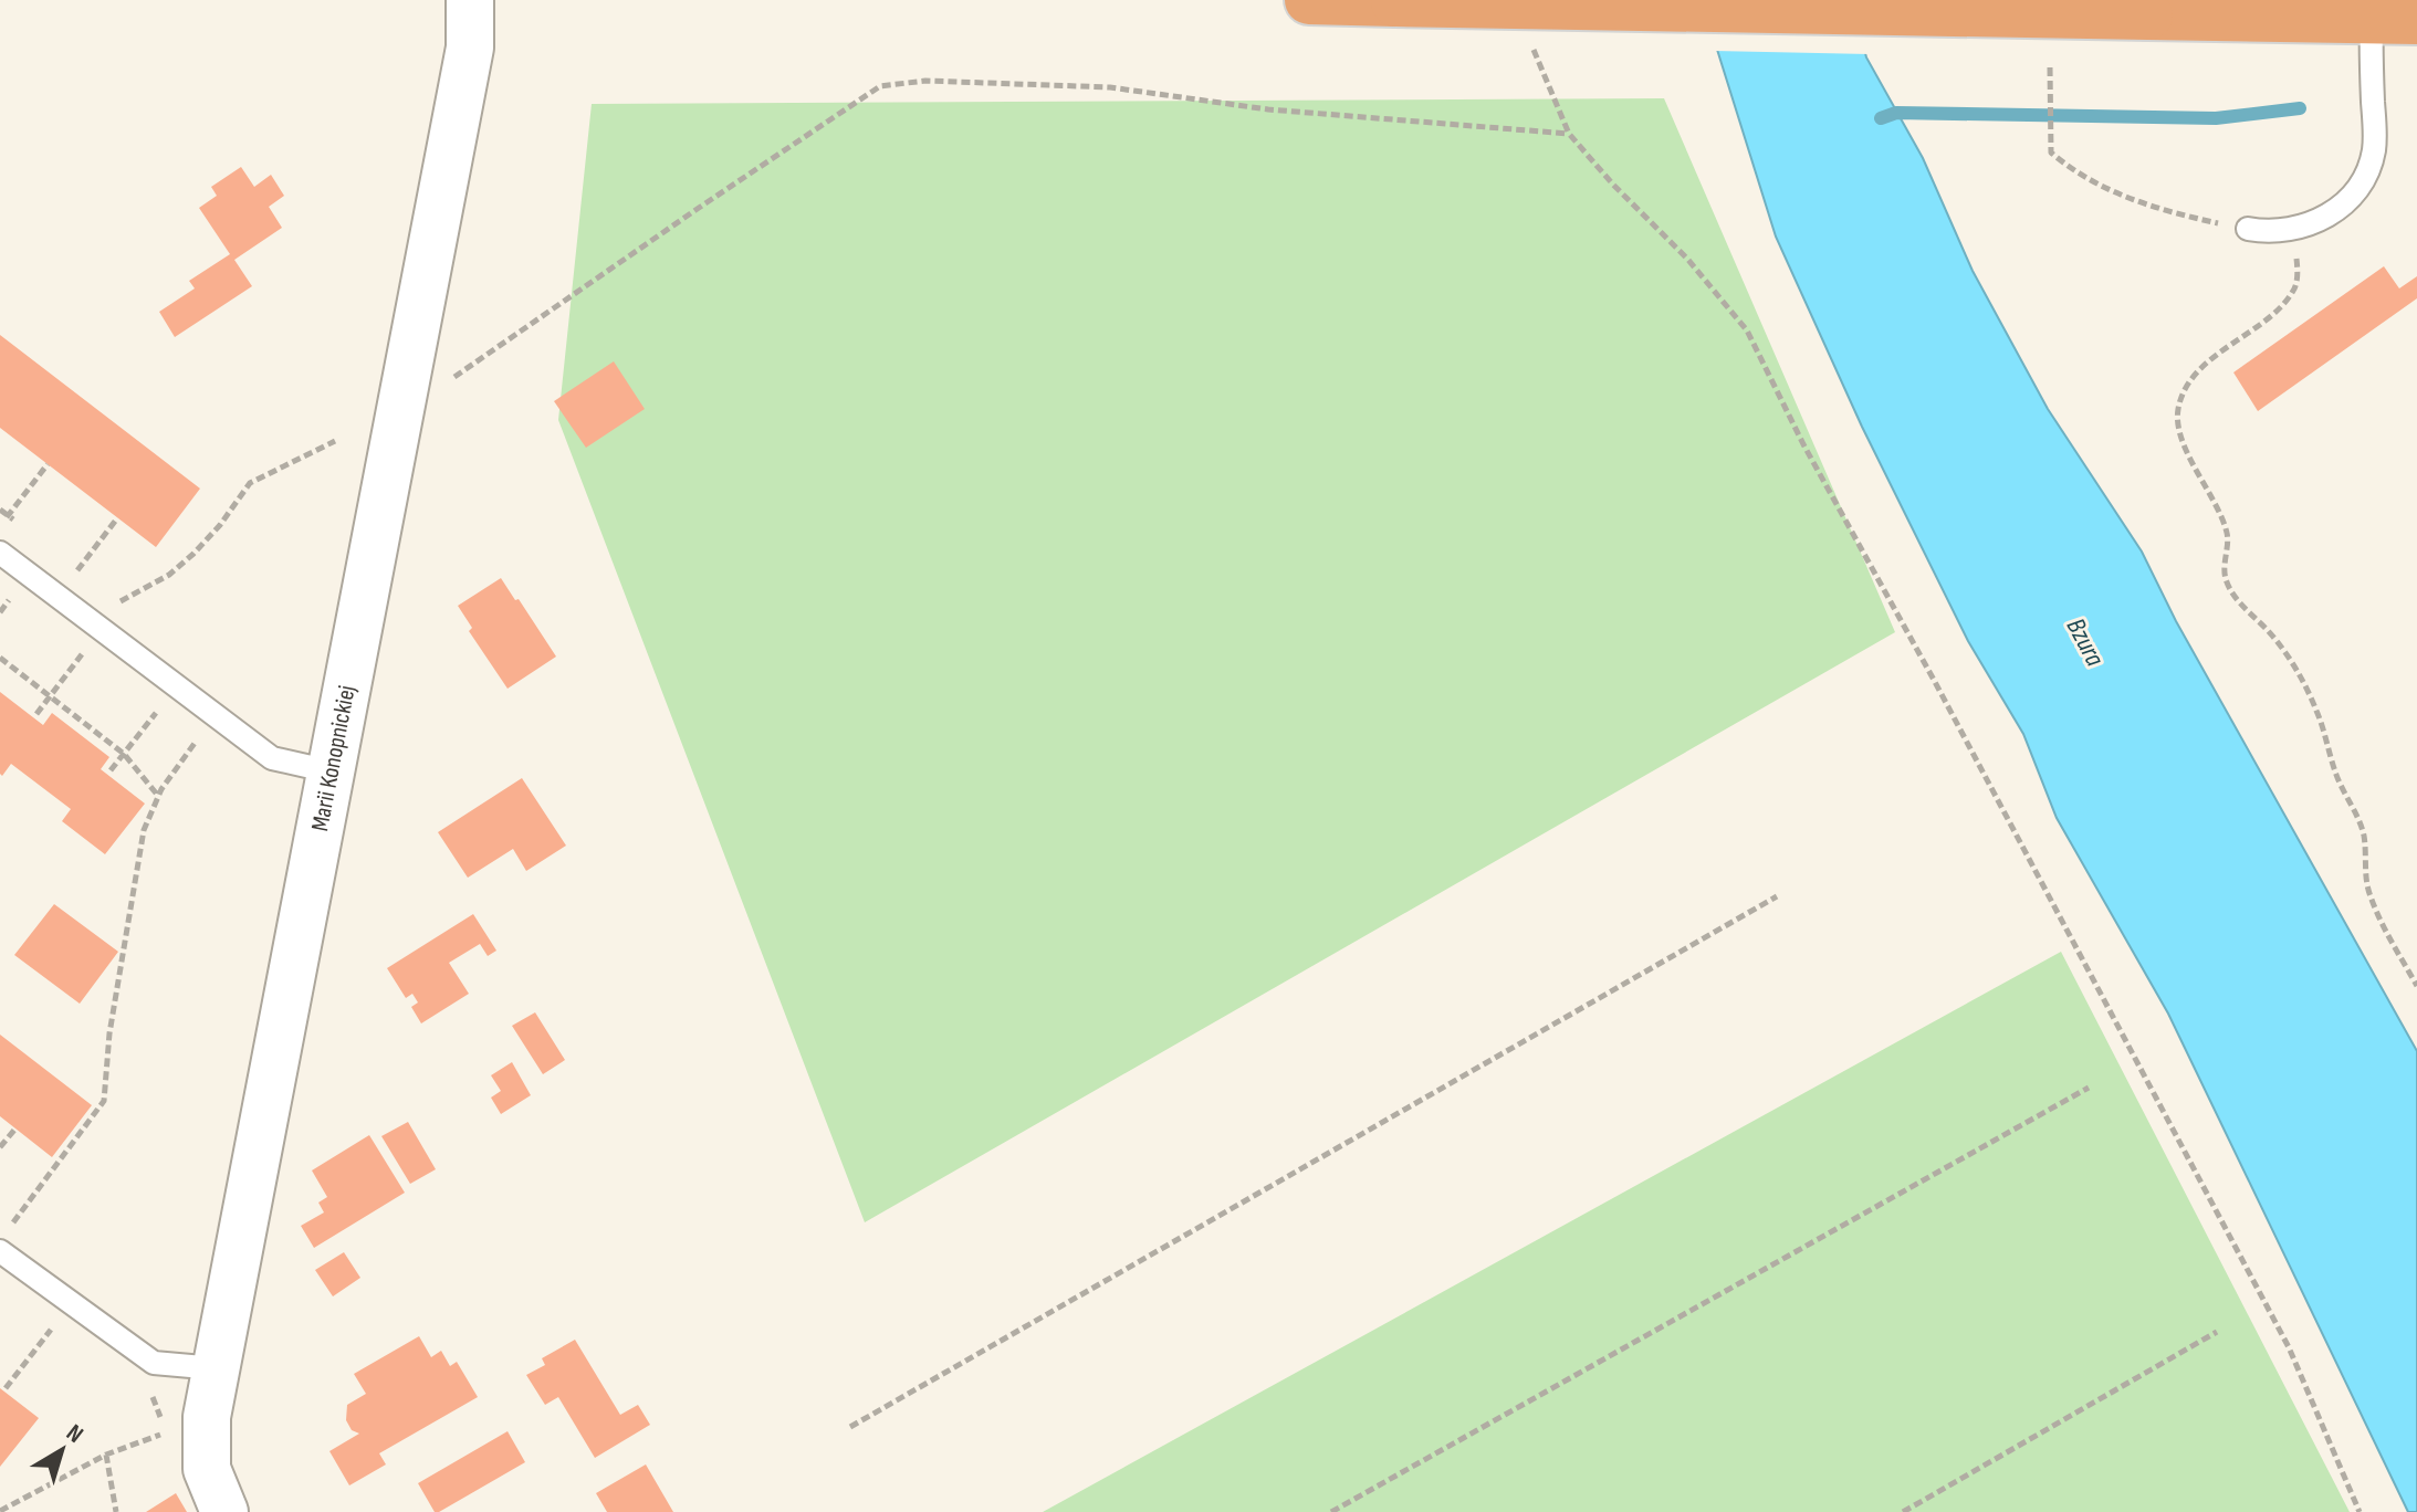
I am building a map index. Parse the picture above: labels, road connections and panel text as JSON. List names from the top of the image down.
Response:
{
  "streets": {
    "street": ["Marii Konopnickiej"]
  },
  "water": ["Bzura"],
  "north": "top right"
}
